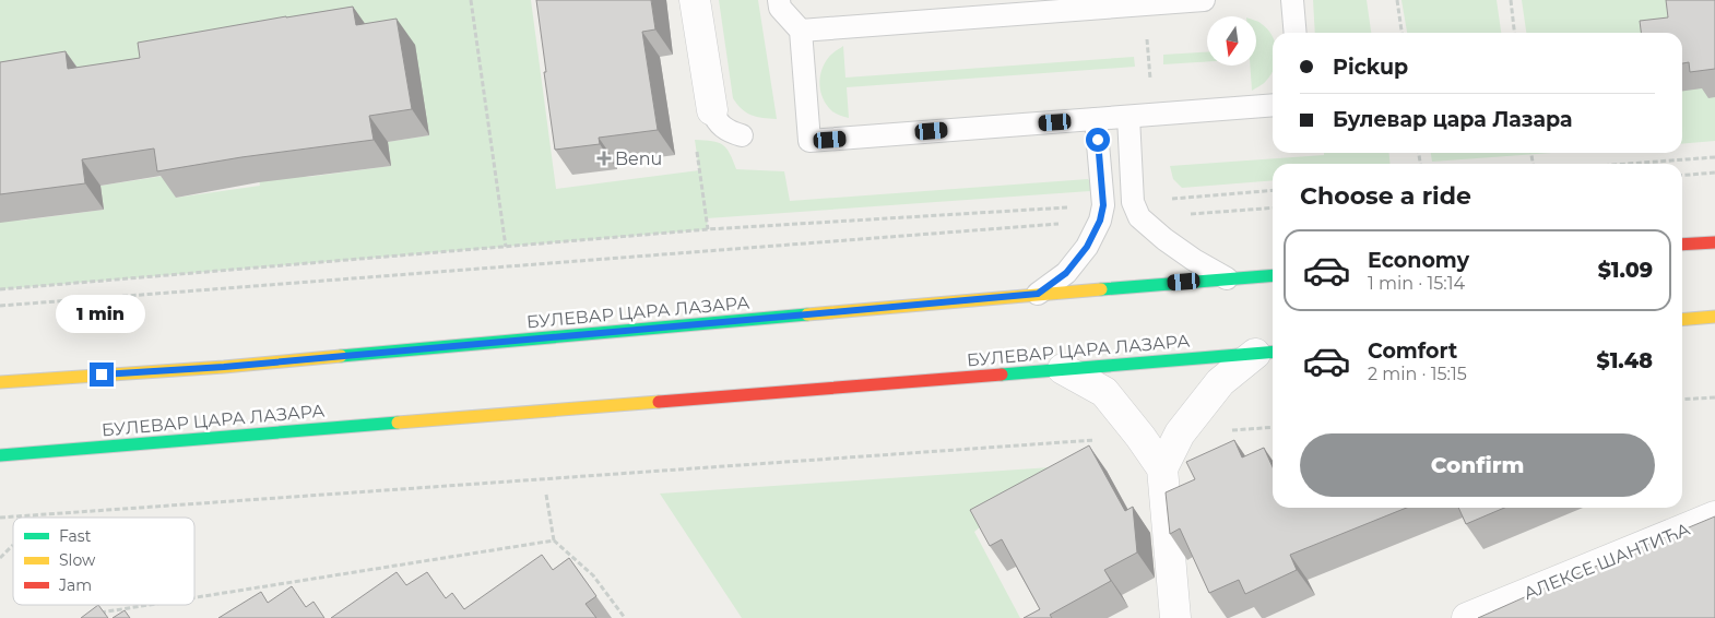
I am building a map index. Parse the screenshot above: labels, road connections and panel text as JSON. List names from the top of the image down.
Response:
{
  "streets": {
    "main road": ["БУЛЕВАР ЦАРА ЛАЗАРА"],
    "street": ["АЛЕКСЕ ШАНТИЋА"]
  },
  "places": {
    "health": ["Benu"]
  },
  "legend": ["Fast", "Slow", "Jam"],
  "north": "bottom",
  "page": {
    "banner": ["Pickup", "Булевар цара Лазара"],
    "heading": "Choose a ride",
    "list": [
      {
        "name": "Economy",
        "note": "1 min · 15:14",
        "value": "$1.09"
      },
      {
        "name": "Comfort",
        "note": "2 min · 15:15",
        "value": "$1.48"
      }
    ],
    "bubble": "1 min",
    "buttons": "Confirm"
  }
}
